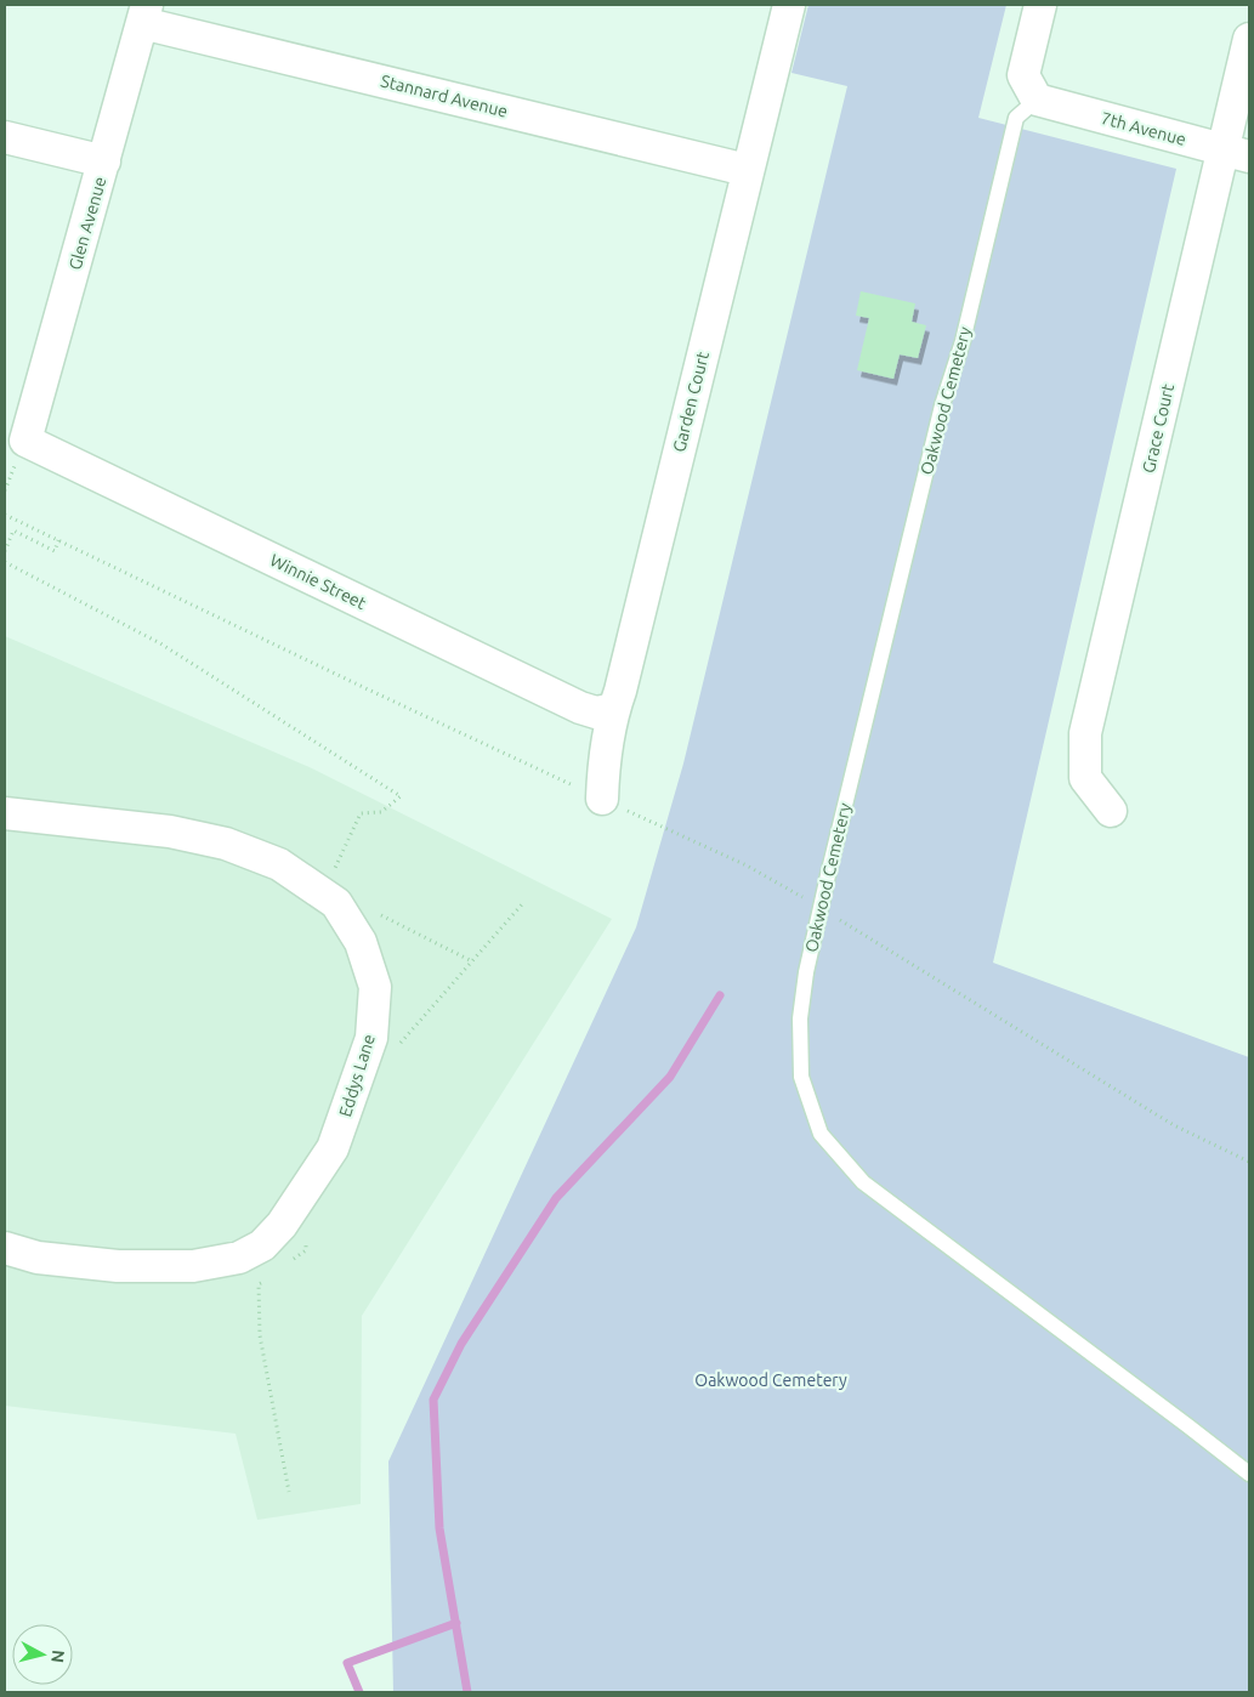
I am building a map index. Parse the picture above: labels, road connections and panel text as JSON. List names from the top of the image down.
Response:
{
  "streets": {
    "street": [
      "Stannard Avenue",
      "7th Avenue",
      "Glen Avenue",
      "Garden Court",
      "Grace Court",
      "Winnie Street",
      "Eddys Lane"
    ],
    "lane": ["Oakwood Cemetery"]
  },
  "crossings": [
    ["Stannard Avenue", "Glen Avenue"],
    ["Stannard Avenue", "Garden Court"],
    ["7th Avenue", "Oakwood Cemetery"],
    ["7th Avenue", "Grace Court"],
    ["Glen Avenue", "Winnie Street"],
    ["Garden Court", "Winnie Street"]
  ],
  "parks": ["Oakwood Cemetery"],
  "north": "right"
}
